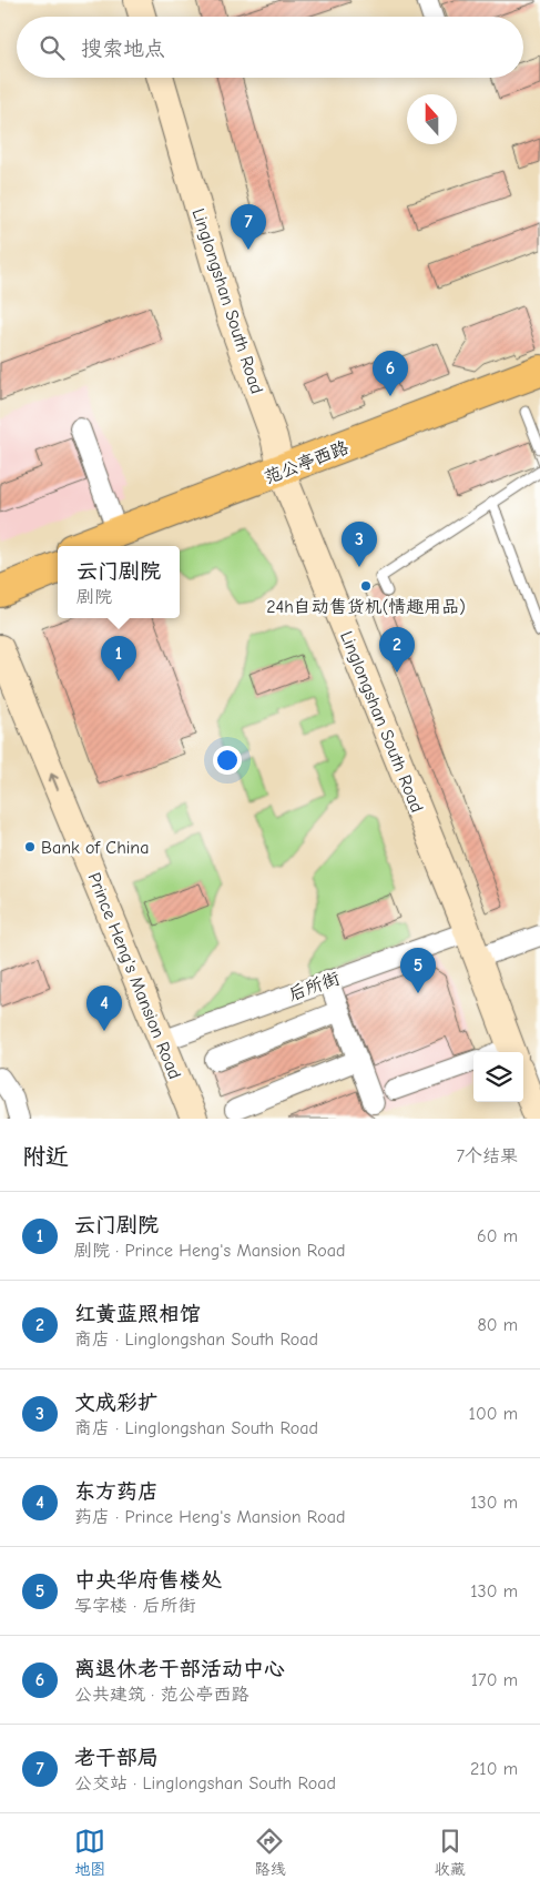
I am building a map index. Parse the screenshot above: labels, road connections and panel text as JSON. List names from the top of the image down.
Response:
{
  "streets": {
    "main road": ["范公亭西路"],
    "street": ["Linglongshan South Road", "Prince Heng's Mansion Road", "后所街"]
  },
  "crossings": [
    ["Linglongshan South Road", "范公亭西路"],
    ["Linglongshan South Road", "后所街"],
    ["Prince Heng's Mansion Road", "后所街"]
  ],
  "places": ["24h自动售货机(情趣用品)", "Bank of China"],
  "north": "top",
  "page": {
    "search": "搜索地点",
    "pins": [
      "7",
      "6",
      "3",
      "2",
      "1",
      "5",
      "4"
    ],
    "popup": ["云门剧院", "剧院"],
    "heading": ["附近", "7个结果"],
    "list": [
      {
        "mark": "1",
        "name": "云门剧院",
        "note": "剧院 · Prince Heng's Mansion Road",
        "value": "60 m"
      },
      {
        "mark": "2",
        "name": "红黄蓝照相馆",
        "note": "商店 · Linglongshan South Road",
        "value": "80 m"
      },
      {
        "mark": "3",
        "name": "文成彩扩",
        "note": "商店 · Linglongshan South Road",
        "value": "100 m"
      },
      {
        "mark": "4",
        "name": "东方药店",
        "note": "药店 · Prince Heng's Mansion Road",
        "value": "130 m"
      },
      {
        "mark": "5",
        "name": "中央华府售楼处",
        "note": "写字楼 · 后所街",
        "value": "130 m"
      },
      {
        "mark": "6",
        "name": "离退休老干部活动中心",
        "note": "公共建筑 · 范公亭西路",
        "value": "170 m"
      },
      {
        "mark": "7",
        "name": "老干部局",
        "note": "公交站 · Linglongshan South Road",
        "value": "210 m"
      }
    ],
    "nav": ["地图", "路线", "收藏"]
  }
}
